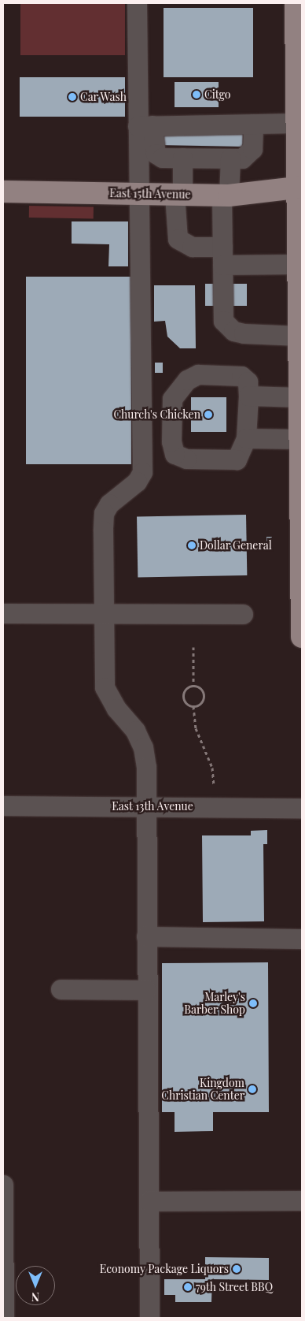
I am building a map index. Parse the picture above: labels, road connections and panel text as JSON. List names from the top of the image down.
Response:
{
  "streets": {
    "main road": ["East 15th Avenue"],
    "street": ["East 13th Avenue"]
  },
  "places": [
    "Citgo",
    "Car Wash",
    "Church's Chicken",
    "Dollar General",
    "Marley's Barber Shop",
    "Kingdom Christian Center",
    "Economy Package Liquors",
    "79th Street BBQ"
  ],
  "north": "bottom"
}
